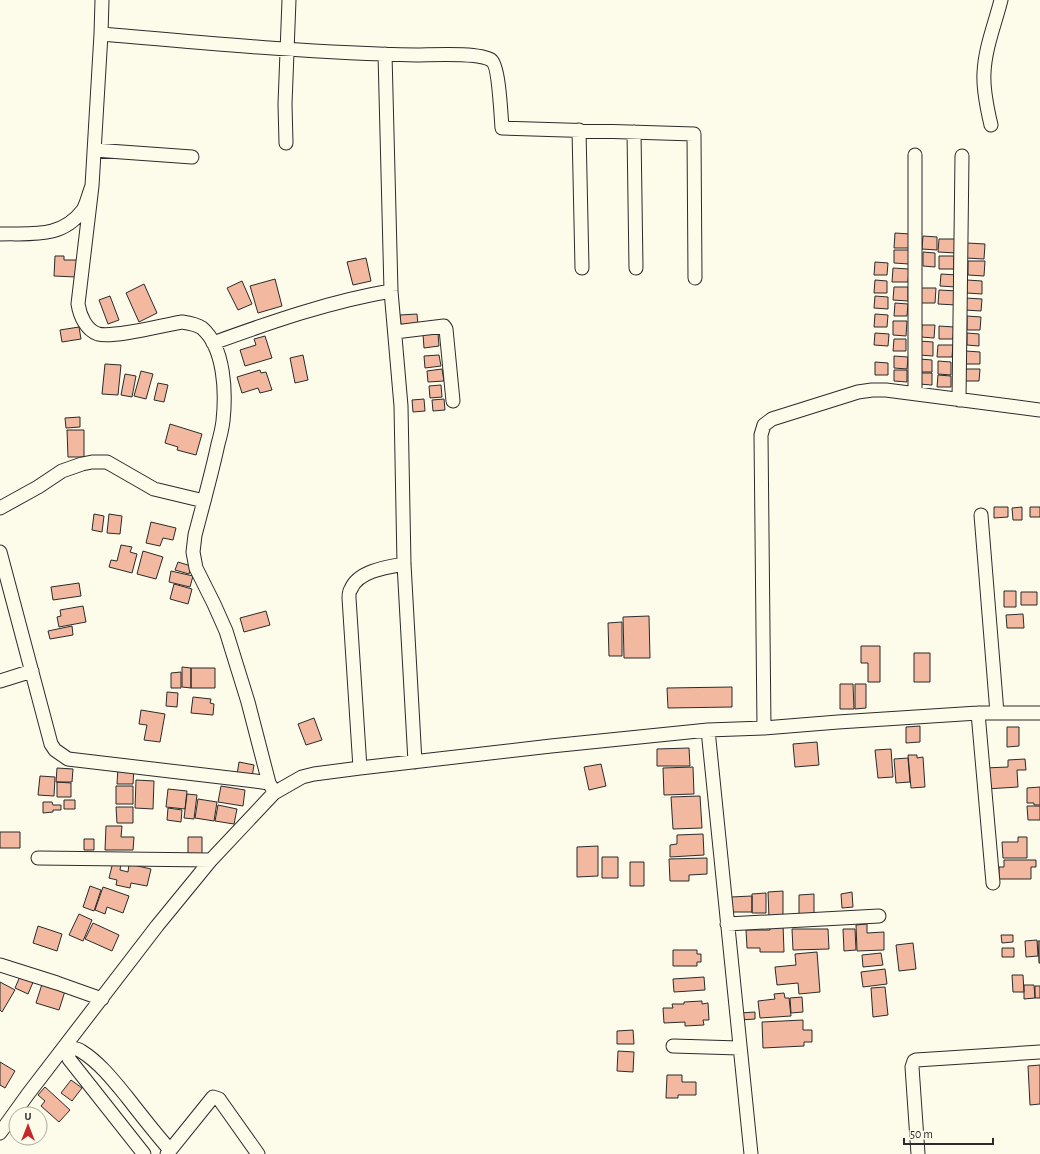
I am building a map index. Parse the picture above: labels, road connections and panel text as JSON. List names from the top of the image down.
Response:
{
  "scale_bar": "50 m",
  "north": "top"
}
